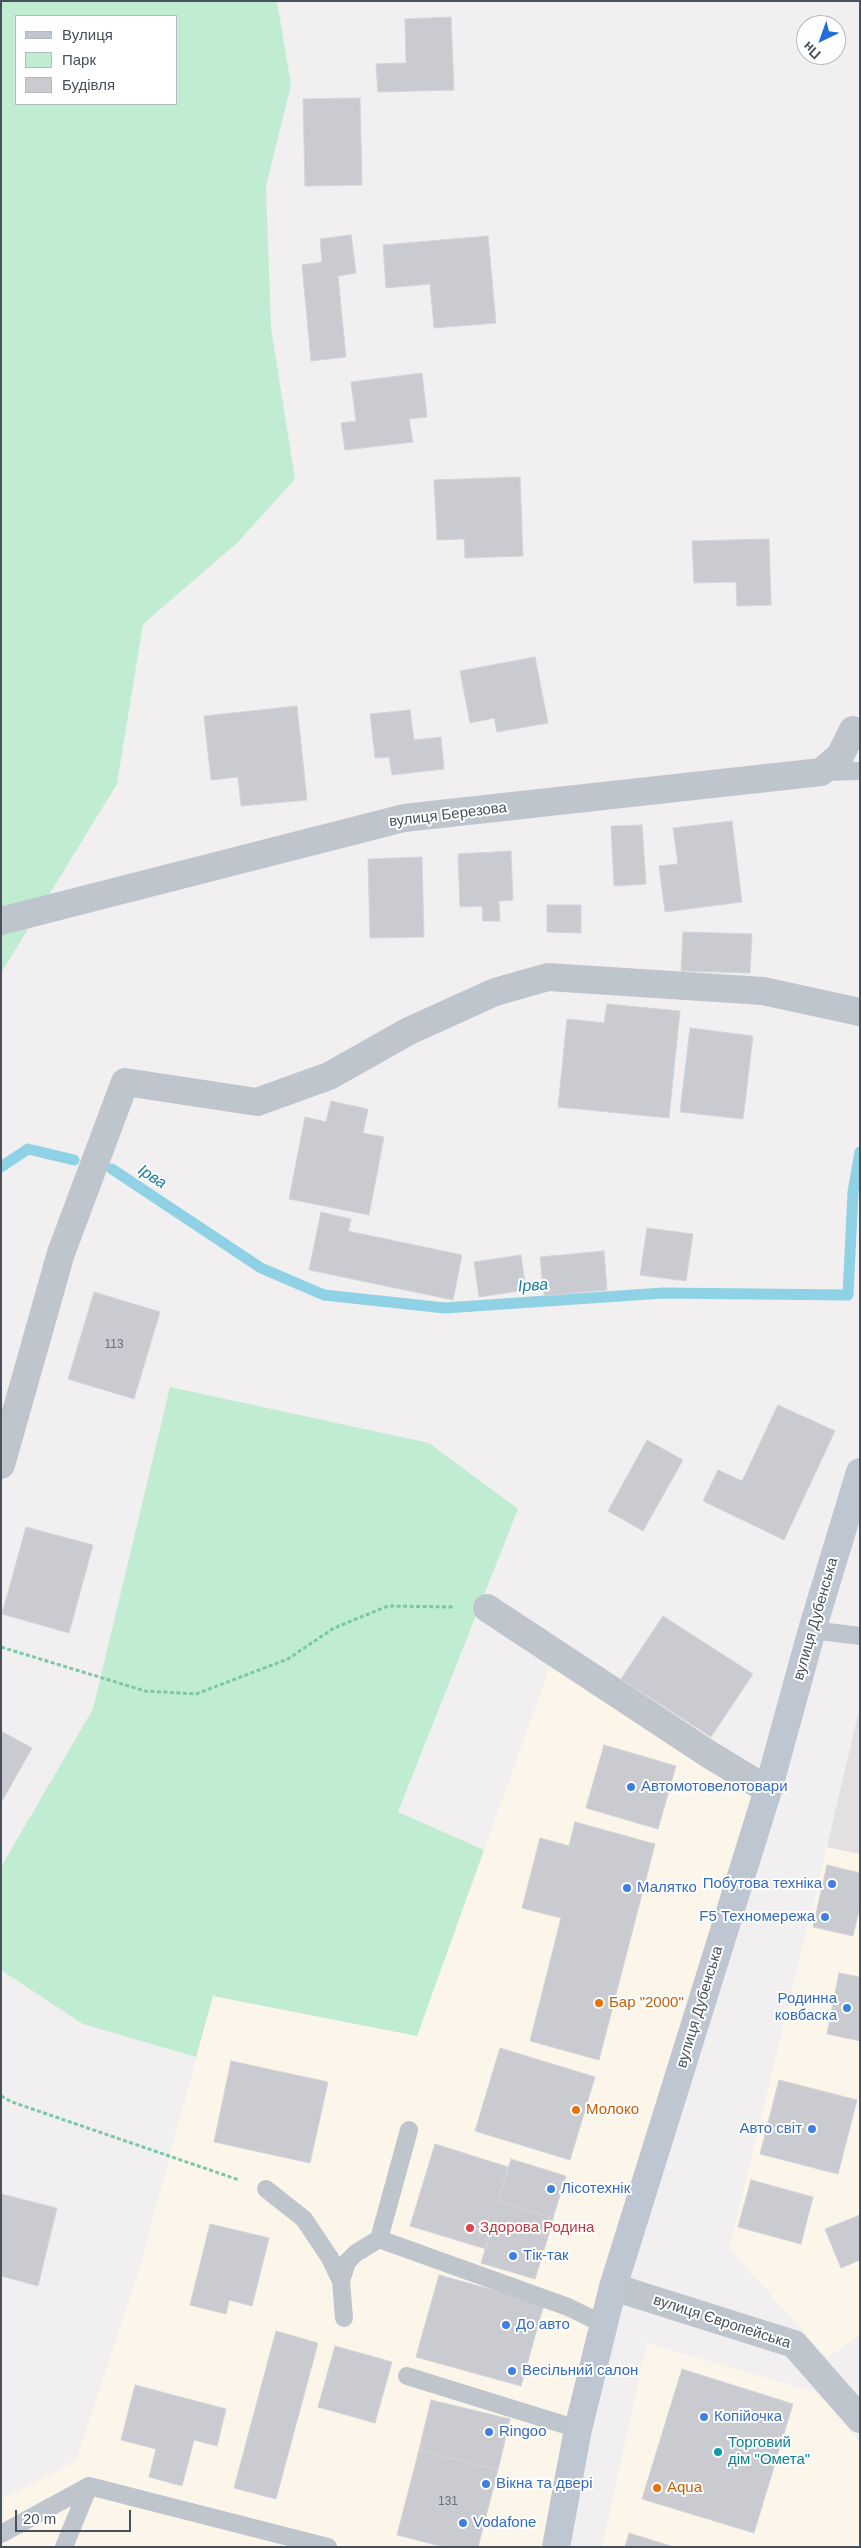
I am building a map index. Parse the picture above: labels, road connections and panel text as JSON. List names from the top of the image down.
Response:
{
  "streets": {
    "main road": ["вулиця Дубенська"],
    "street": ["вулиця Березова", "вулиця Європейська"]
  },
  "crossings": [
    ["вулиця Дубенська", "вулиця Європейська"]
  ],
  "water": ["Ірва"],
  "places": [
    "Автомотовелотовари",
    "Побутова техніка",
    "Малятко",
    "F5 Техномережа",
    "Бар \"2000\"",
    "Родинна ковбаска",
    "Молоко",
    "Авто світ",
    "Лісотехнік",
    "Здорова Родина",
    "Тік-так",
    "До авто",
    "Весільний салон",
    "Копійочка",
    "Ringoo",
    "Торговий дім \"Омета\"",
    "Вікна та двері",
    "Aqua",
    "Vodafone"
  ],
  "house_numbers": ["113", "131"],
  "legend": ["Вулиця", "Парк", "Будівля"],
  "scale_bar": "20 m",
  "north": "bottom left"
}
